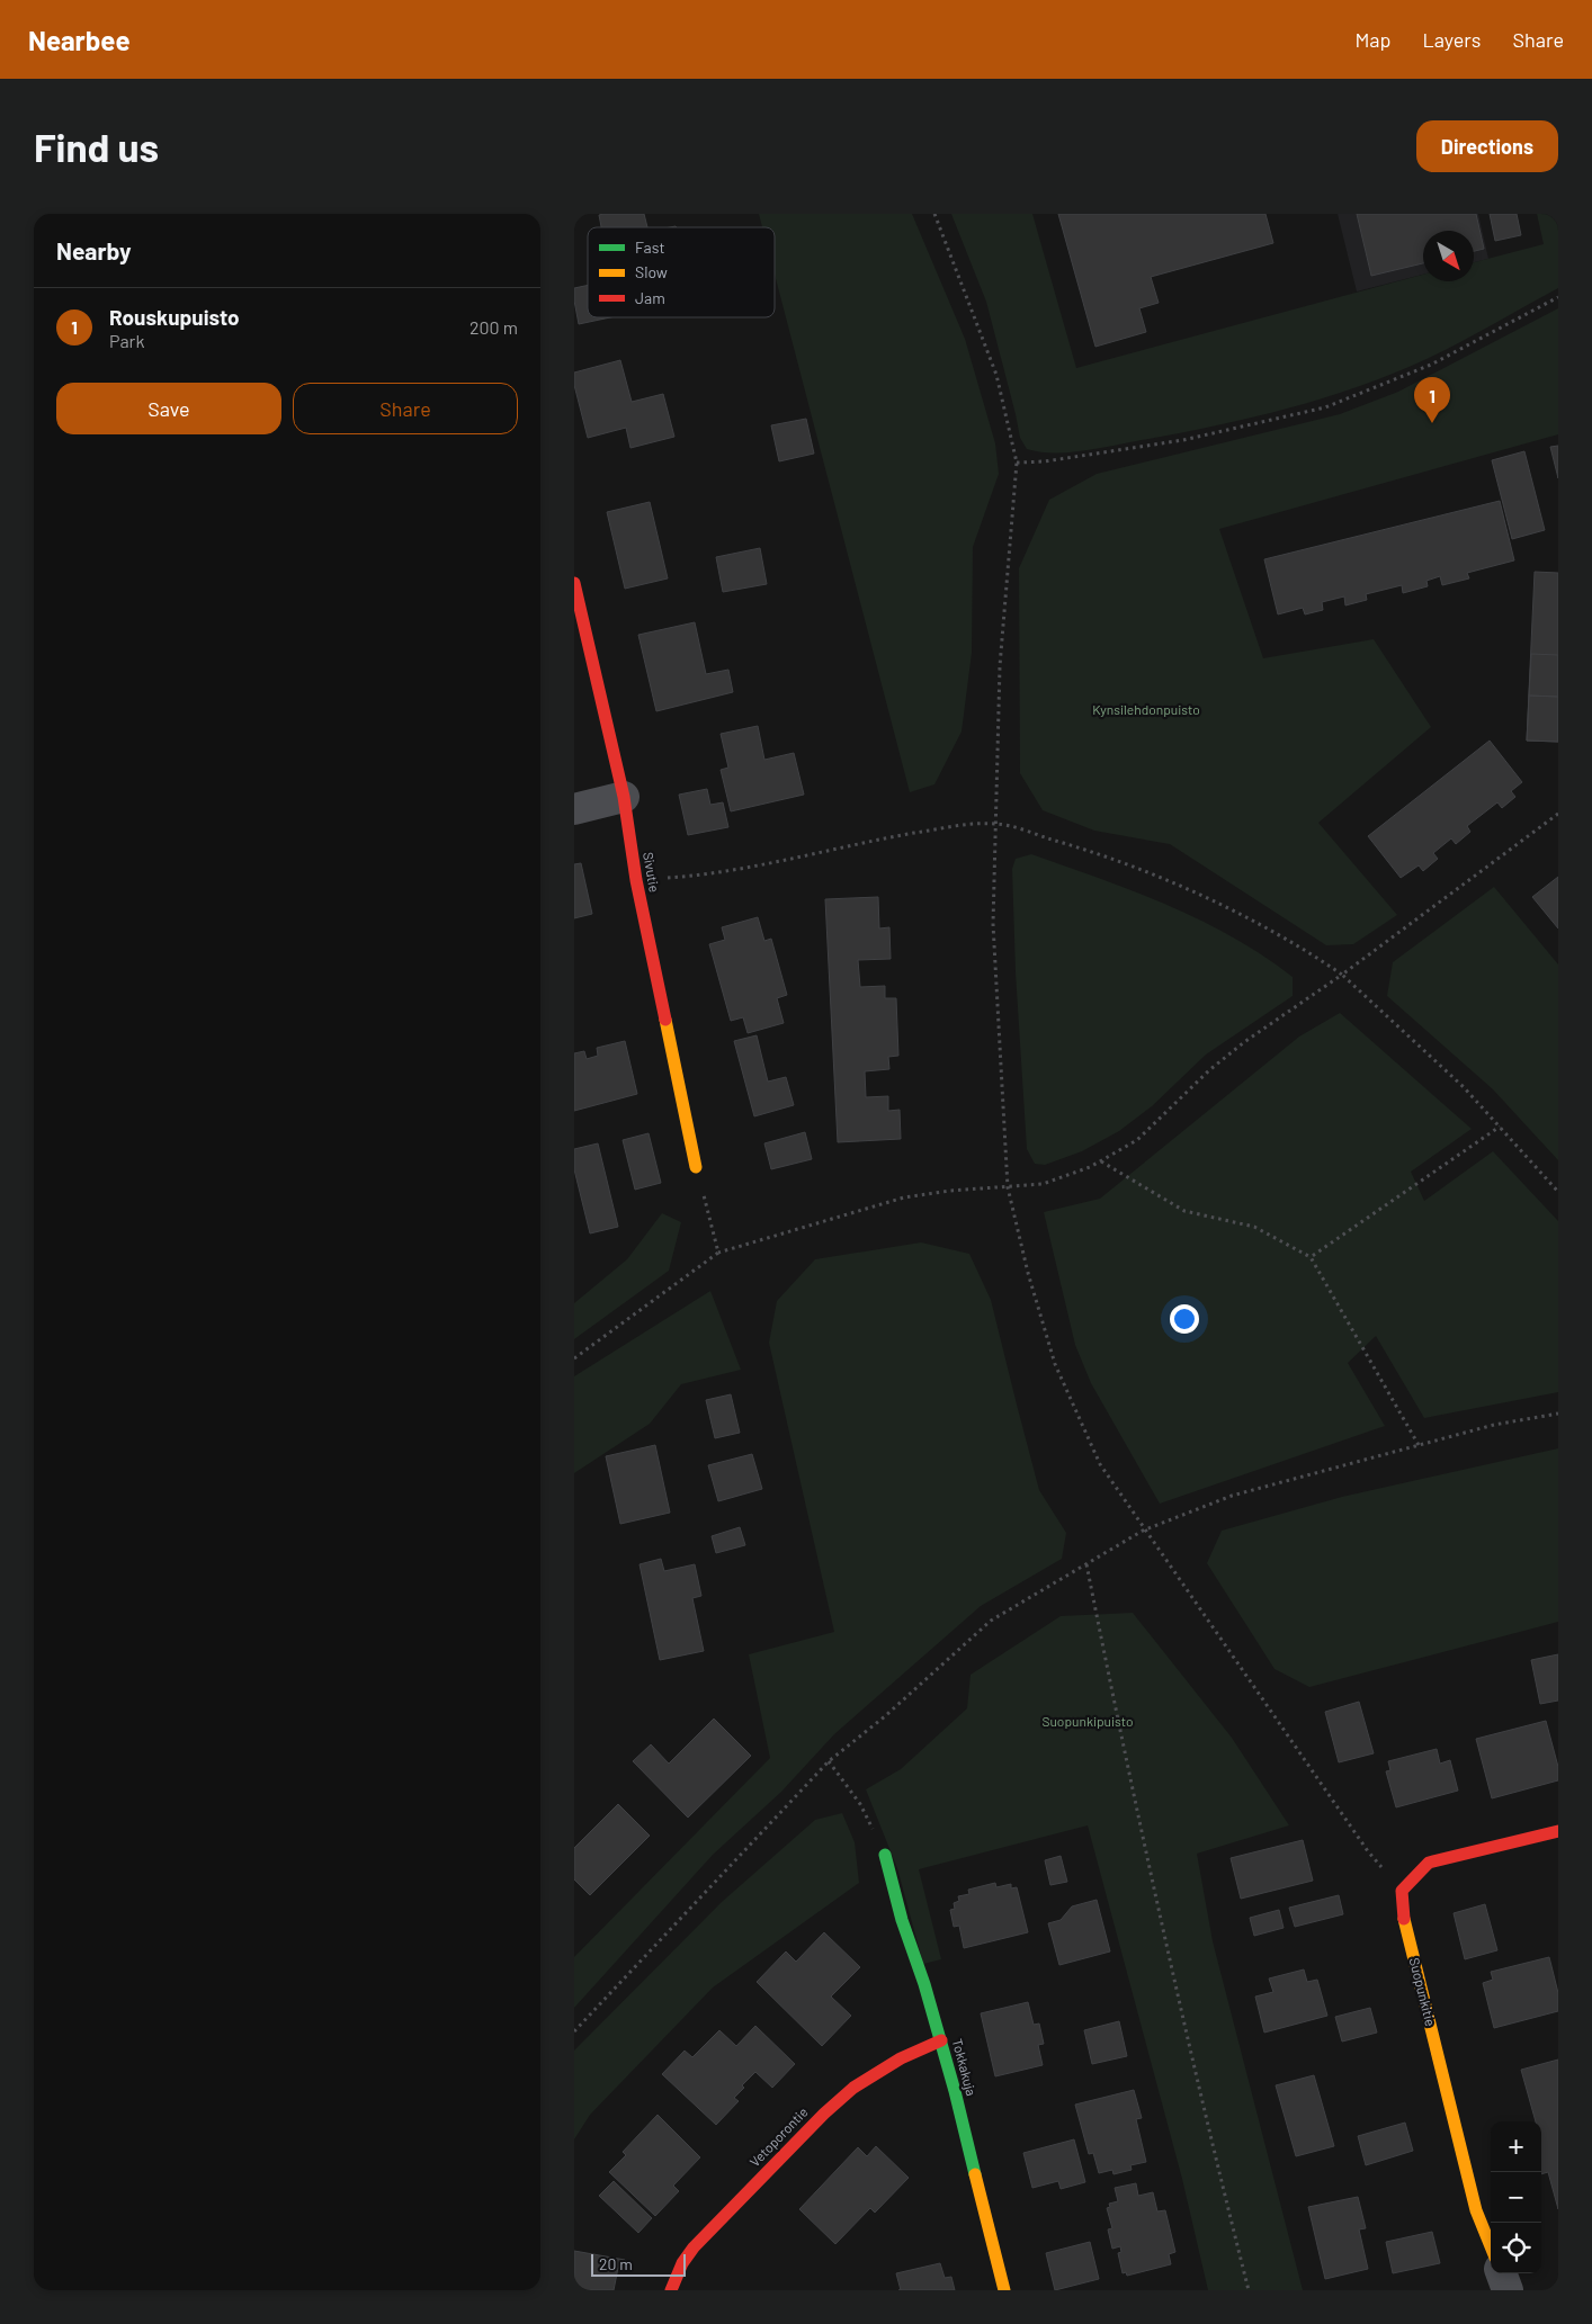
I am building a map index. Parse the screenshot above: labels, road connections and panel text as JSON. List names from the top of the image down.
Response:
{
  "streets": {
    "street": [
      "Sivutie",
      "Suopunkitie",
      "Tokkakuja",
      "Vetoporontie"
    ]
  },
  "crossings": [
    ["Tokkakuja", "Vetoporontie"]
  ],
  "parks": ["Kynsilehdonpuisto", "Suopunkipuisto"],
  "legend": ["Fast", "Slow", "Jam"],
  "scale_bar": "20 m",
  "north": "bottom right",
  "page": {
    "header": "Nearbee",
    "nav": ["Map", "Layers", "Share"],
    "buttons": [
      "Directions",
      ["Save", "Share"]
    ],
    "title": "Find us",
    "heading": "Nearby",
    "list": [
      {
        "mark": "1",
        "name": "Rouskupuisto",
        "note": "Park",
        "value": "200 m"
      }
    ],
    "pins": "1",
    "map_buttons": ["+", "−"],
    "scale": "20 m"
  }
}
